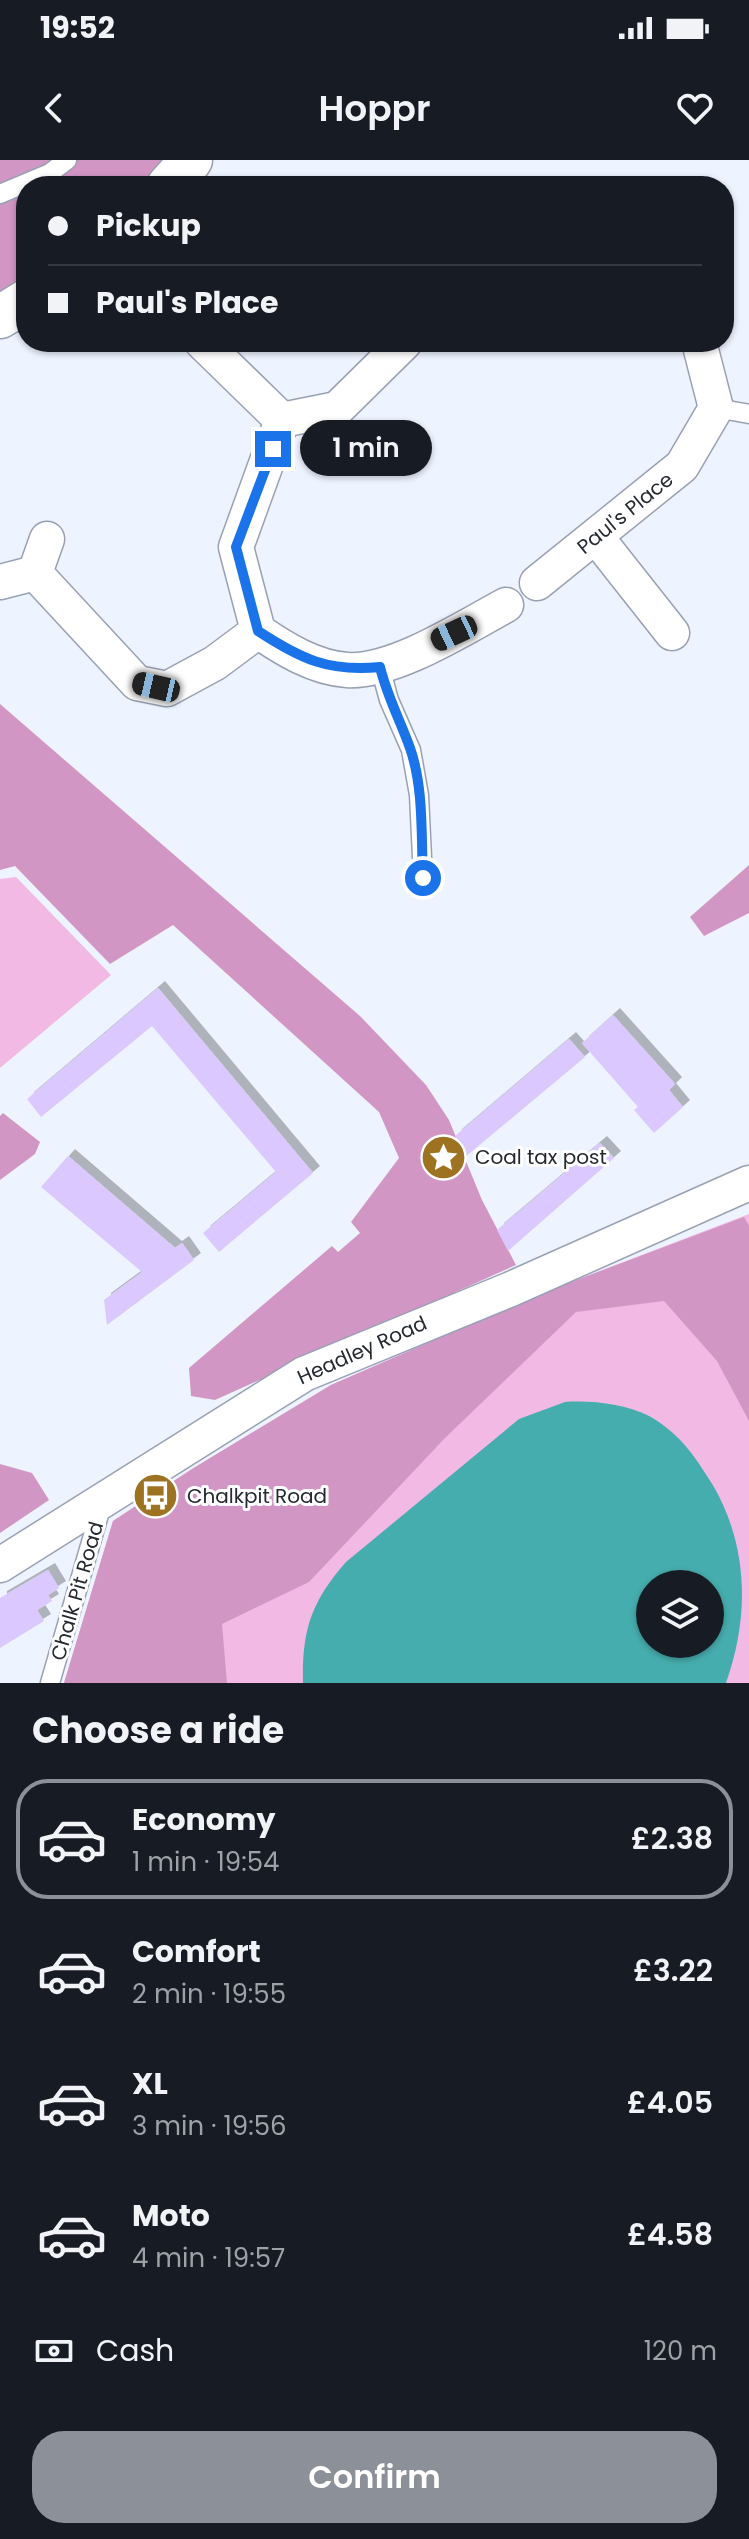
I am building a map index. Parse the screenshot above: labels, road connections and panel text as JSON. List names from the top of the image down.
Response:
{
  "streets": {
    "street": ["Paul's Place", "Headley Road"],
    "lane": ["Chalk Pit Road"]
  },
  "crossings": [
    ["Headley Road", "Chalk Pit Road"]
  ],
  "places": {
    "place": ["Coal tax post"],
    "bus stop": ["Chalkpit Road"]
  },
  "page": {
    "status": "19:52",
    "header": "Hoppr",
    "banner": ["Pickup", "Paul's Place"],
    "bubble": "1 min",
    "heading": "Choose a ride",
    "list": [
      {
        "name": "Economy",
        "note": "1 min · 19:54",
        "value": "£2.38"
      },
      {
        "name": "Comfort",
        "note": "2 min · 19:55",
        "value": "£3.22"
      },
      {
        "name": "XL",
        "note": "3 min · 19:56",
        "value": "£4.05"
      },
      {
        "name": "Moto",
        "note": "4 min · 19:57",
        "value": "£4.58"
      }
    ],
    "pay": ["Cash", "120 m"],
    "buttons": "Confirm"
  }
}
